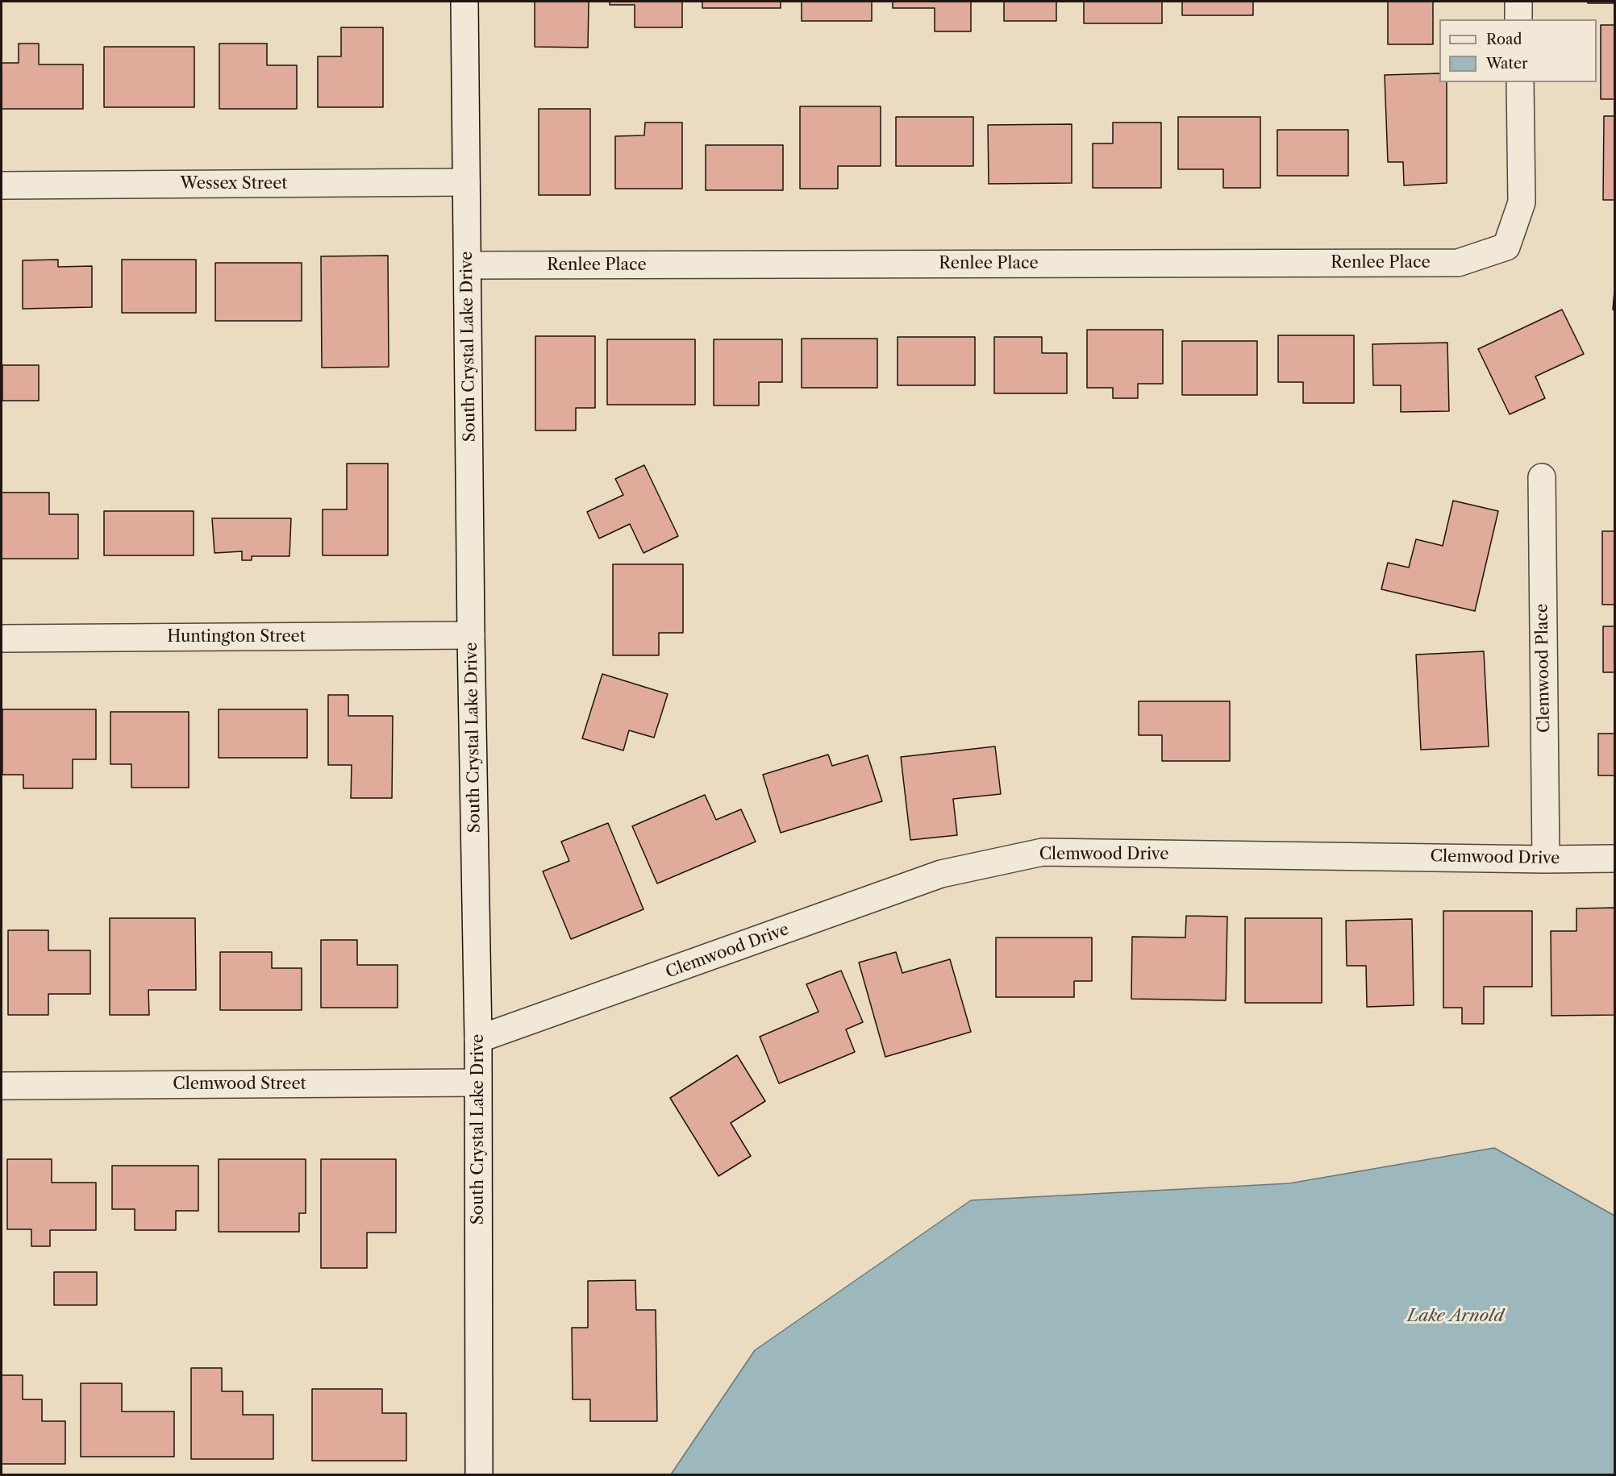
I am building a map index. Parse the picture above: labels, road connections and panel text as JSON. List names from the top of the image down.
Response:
{
  "streets": {
    "street": [
      "Wessex Street",
      "Renlee Place",
      "South Crystal Lake Drive",
      "Huntington Street",
      "Clemwood Place",
      "Clemwood Drive",
      "Clemwood Street"
    ]
  },
  "crossings": [
    ["Wessex Street", "South Crystal Lake Drive"],
    ["Renlee Place", "South Crystal Lake Drive"],
    ["South Crystal Lake Drive", "Huntington Street"],
    ["South Crystal Lake Drive", "Clemwood Drive"],
    ["South Crystal Lake Drive", "Clemwood Street"],
    ["Clemwood Place", "Clemwood Drive"]
  ],
  "water": ["Lake Arnold"],
  "legend": ["Road", "Water"]
}
